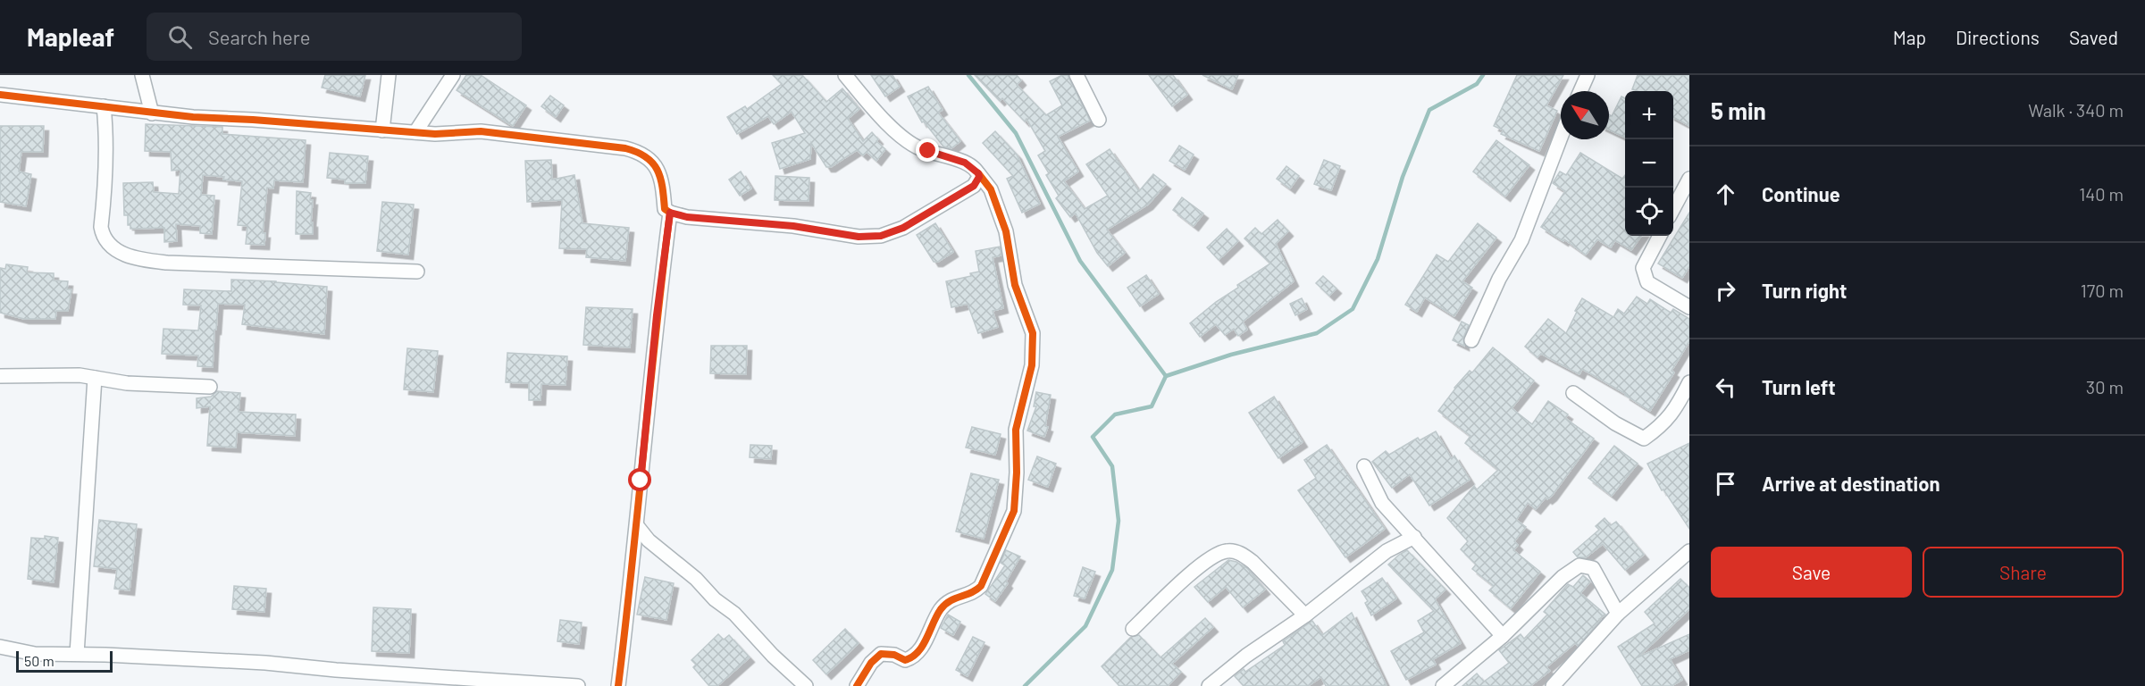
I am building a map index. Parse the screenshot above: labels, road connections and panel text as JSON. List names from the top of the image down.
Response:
{
  "scale_bar": "50 m",
  "north": "top left",
  "page": {
    "header": "Mapleaf",
    "search": "Search here",
    "nav": ["Map", "Directions", "Saved"],
    "heading": ["5 min", "Walk · 340 m"],
    "map_buttons": ["+", "−"],
    "list": [
      ["Continue", "140 m"],
      ["Turn right", "170 m"],
      ["Turn left", "30 m"],
      "Arrive at destination"
    ],
    "buttons": ["Save", "Share"],
    "scale": "50 m"
  }
}
